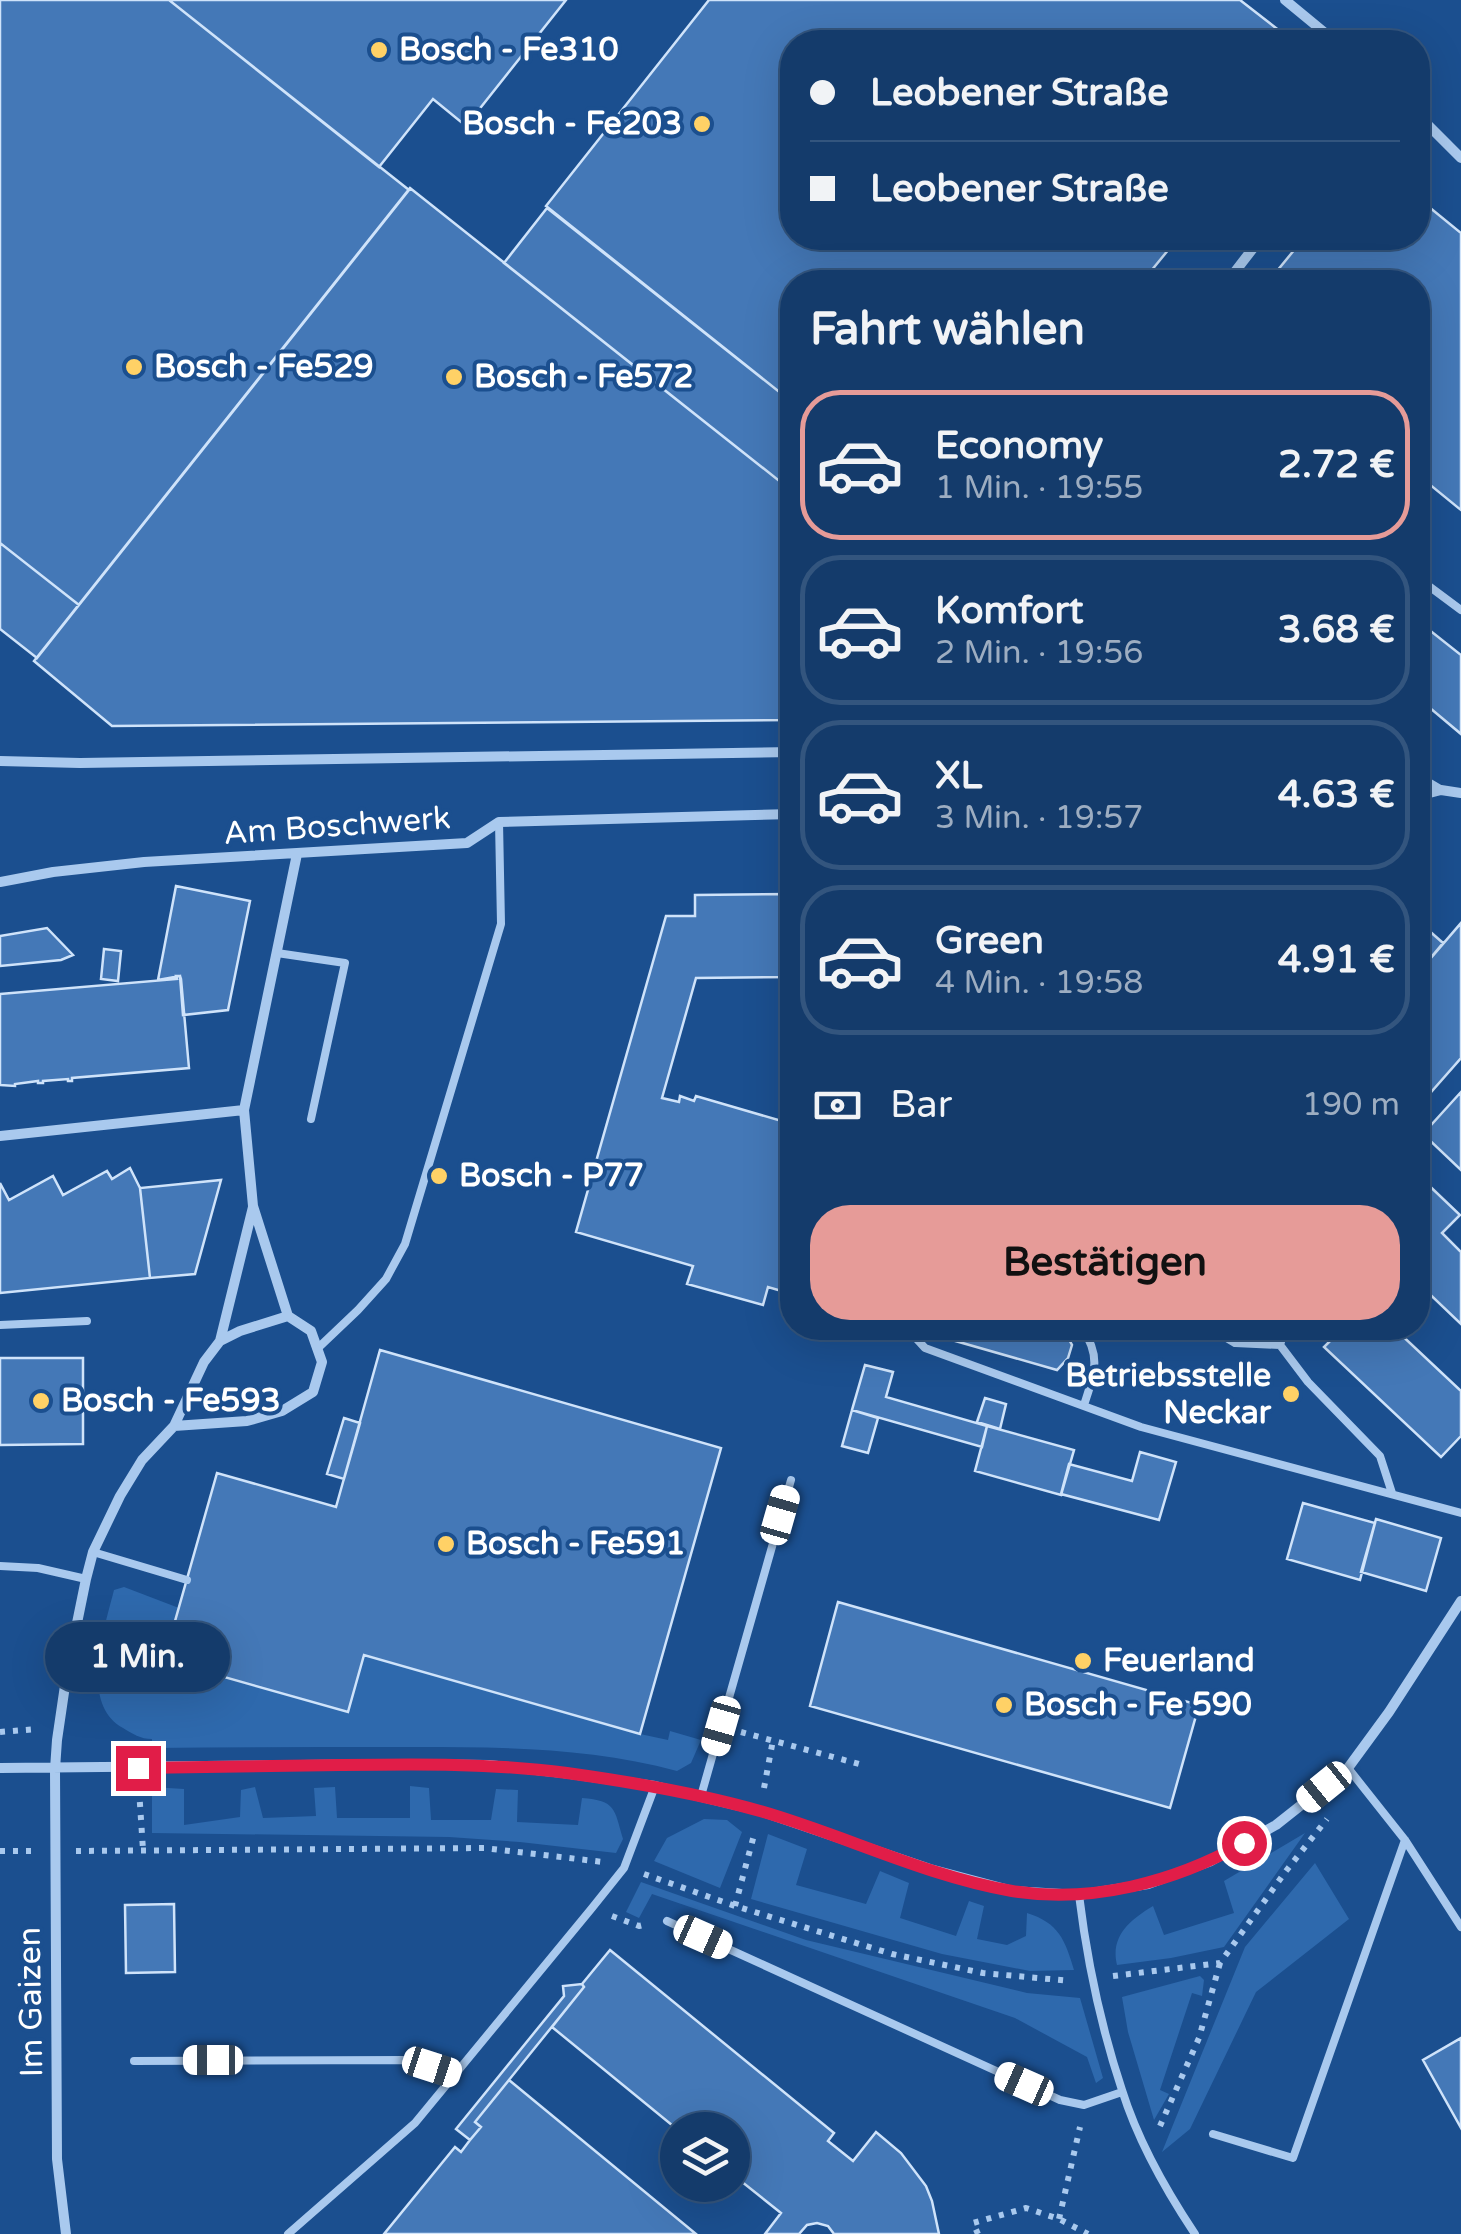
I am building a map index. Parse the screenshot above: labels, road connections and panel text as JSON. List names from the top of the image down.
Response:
{
  "streets": {
    "street": ["Am Boschwerk", "Im Gaizen"]
  },
  "places": [
    "Bosch - Fe310",
    "Bosch - Fe203",
    "Bosch - Fe529",
    "Bosch - Fe572",
    "Bosch - P77",
    "Betriebsstelle Neckar",
    "Bosch - Fe593",
    "Bosch - Fe591",
    "Feuerland",
    "Bosch - Fe 590"
  ],
  "page": {
    "banner": ["Leobener Straße", "Leobener Straße"],
    "heading": "Fahrt wählen",
    "list": [
      {
        "name": "Economy",
        "note": "1 Min. · 19:55",
        "value": "2.72 €"
      },
      {
        "name": "Komfort",
        "note": "2 Min. · 19:56",
        "value": "3.68 €"
      },
      {
        "name": "XL",
        "note": "3 Min. · 19:57",
        "value": "4.63 €"
      },
      {
        "name": "Green",
        "note": "4 Min. · 19:58",
        "value": "4.91 €"
      }
    ],
    "pay": ["Bar", "190 m"],
    "buttons": "Bestätigen",
    "bubble": "1 Min."
  }
}
